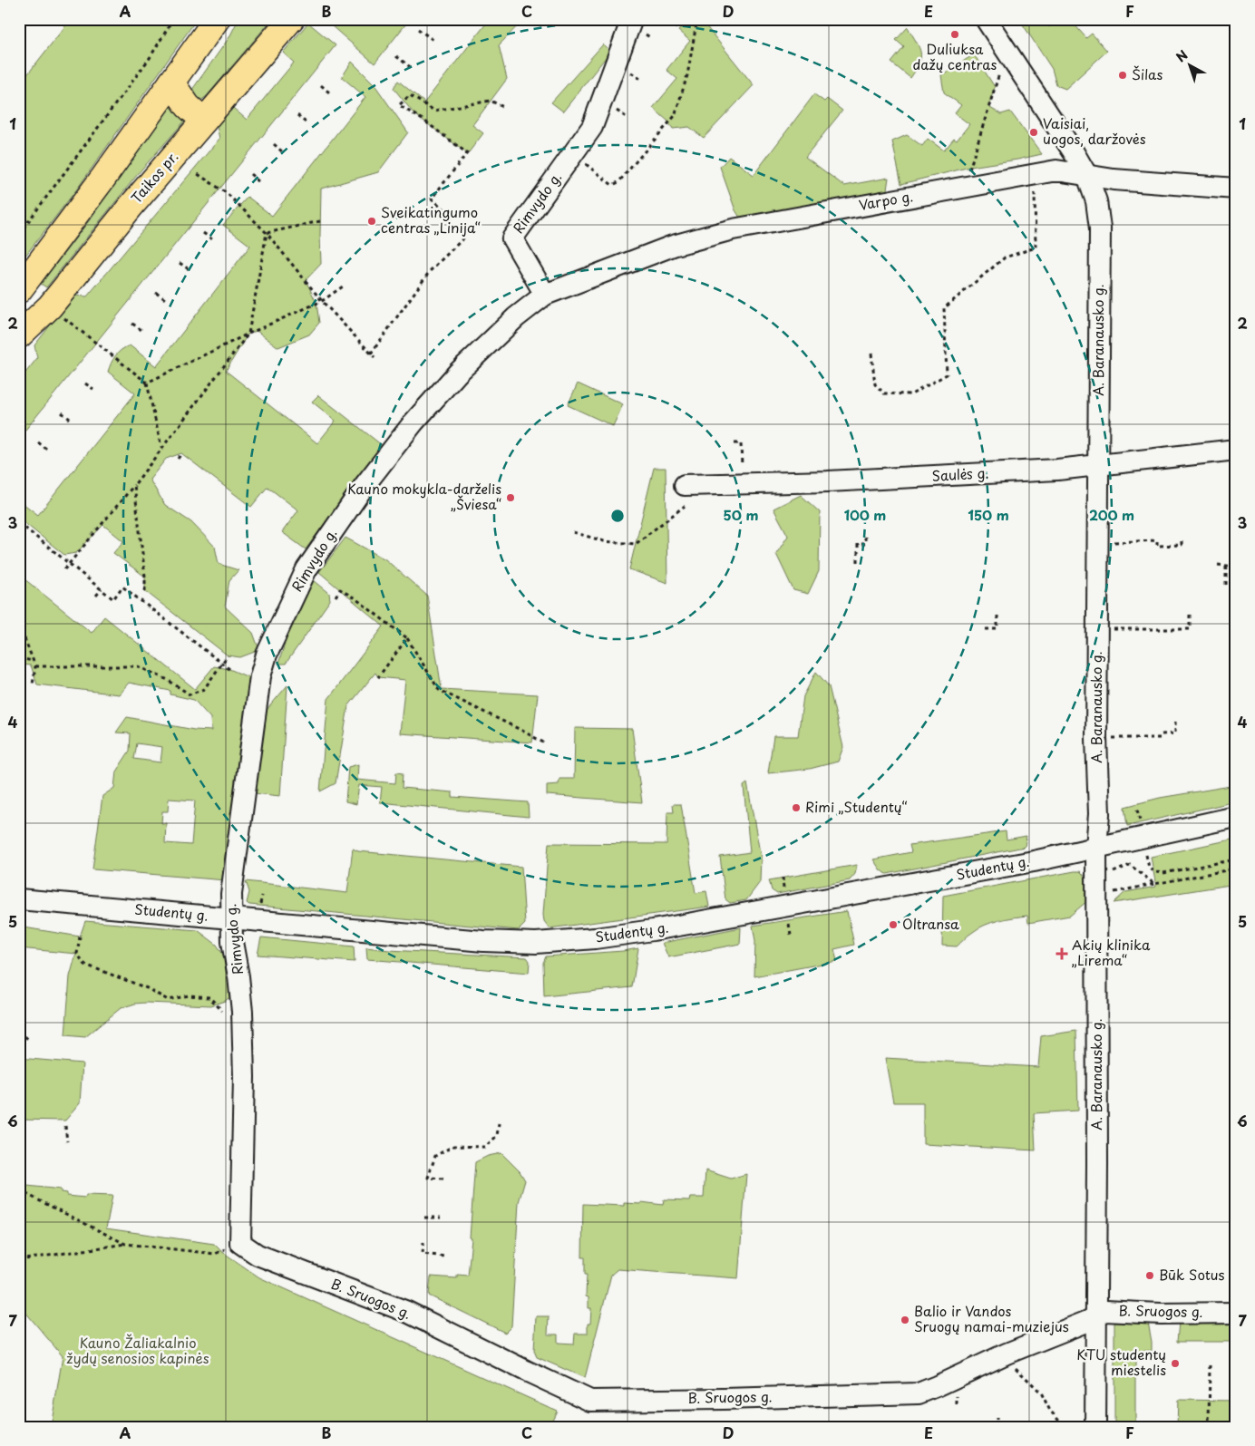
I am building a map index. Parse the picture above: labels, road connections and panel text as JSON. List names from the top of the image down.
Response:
{
  "streets": {
    "main road": ["Taikos pr."],
    "street": [
      "Varpo g.",
      "Rimvydo g.",
      "A. Baranausko g.",
      "Saulės g.",
      "Studentų g.",
      "B. Sruogos g."
    ]
  },
  "crossings": [
    ["Varpo g.", "Rimvydo g."],
    ["Varpo g.", "A. Baranausko g."],
    ["Rimvydo g.", "Studentų g."],
    ["Rimvydo g.", "B. Sruogos g."],
    ["A. Baranausko g.", "Saulės g."],
    ["A. Baranausko g.", "Studentų g."],
    ["A. Baranausko g.", "B. Sruogos g."]
  ],
  "parks": ["Kauno Žaliakalnio žydų senosios kapinės"],
  "places": {
    "other": [
      "Duliuksa dažų centras",
      "Šilas",
      "Vaisiai, uogos, daržovės",
      "Sveikatingumo centras „Linija“",
      "Kauno mokykla-darželis „Šviesa“",
      "Rimi „Studentų“",
      "Oltransa",
      "Būk Sotus",
      "Balio ir Vandos Sruogų namai-muziejus",
      "KTU studentų miestelis"
    ],
    "health": ["Akių klinika „Lirema“"]
  },
  "north": "top left",
  "grid": {
    "columns": [
      "A",
      "B",
      "C",
      "D",
      "E",
      "F"
    ],
    "rows": [
      "1",
      "2",
      "3",
      "4",
      "5",
      "6",
      "7"
    ]
  },
  "rings": [
    "50 m",
    "100 m",
    "150 m",
    "200 m"
  ]
}
